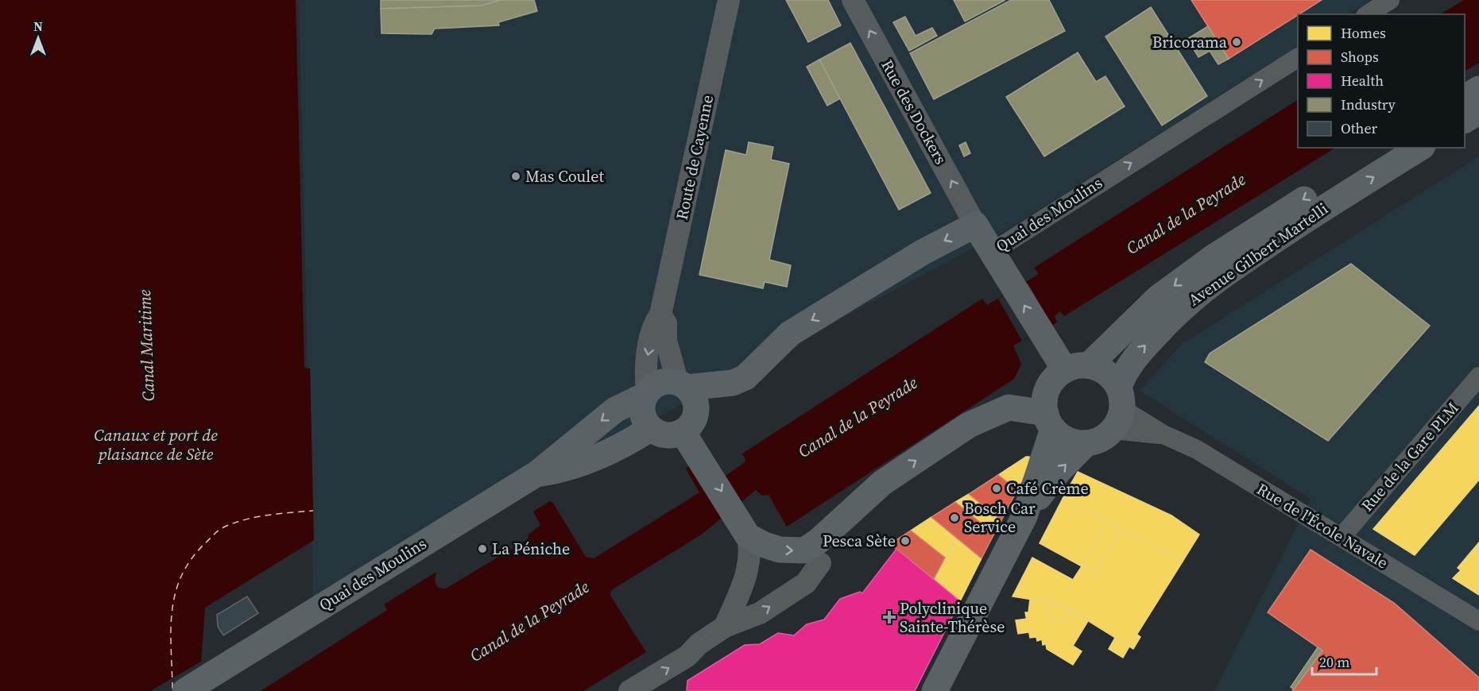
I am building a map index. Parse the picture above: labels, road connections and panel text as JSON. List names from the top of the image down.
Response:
{
  "streets": {
    "main road": ["Quai des Moulins", "Avenue Gilbert Martelli"],
    "street": [
      "Rue des Dockers",
      "Route de Cayenne",
      "Rue de la Gare PLM",
      "Rue de l'École Navale"
    ]
  },
  "crossings": [
    ["Rue des Dockers", "Quai des Moulins"],
    ["Route de Cayenne", "Quai des Moulins"],
    ["Avenue Gilbert Martelli", "Rue de l'École Navale"],
    ["Rue de la Gare PLM", "Rue de l'École Navale"]
  ],
  "one_way": ["Rue des Dockers"],
  "water": ["Canal de la Peyrade", "Canal Maritime", "Canaux et port de plaisance de Sète"],
  "places": {
    "other": [
      "Bricorama",
      "Mas Coulet",
      "Café Crème",
      "Bosch Car Service",
      "Pesca Sète",
      "La Péniche"
    ],
    "health": ["Polyclinique Sainte-Thérèse"]
  },
  "legend": [
    "Homes",
    "Shops",
    "Health",
    "Industry",
    "Other"
  ],
  "scale_bar": "20 m",
  "north": "top"
}
